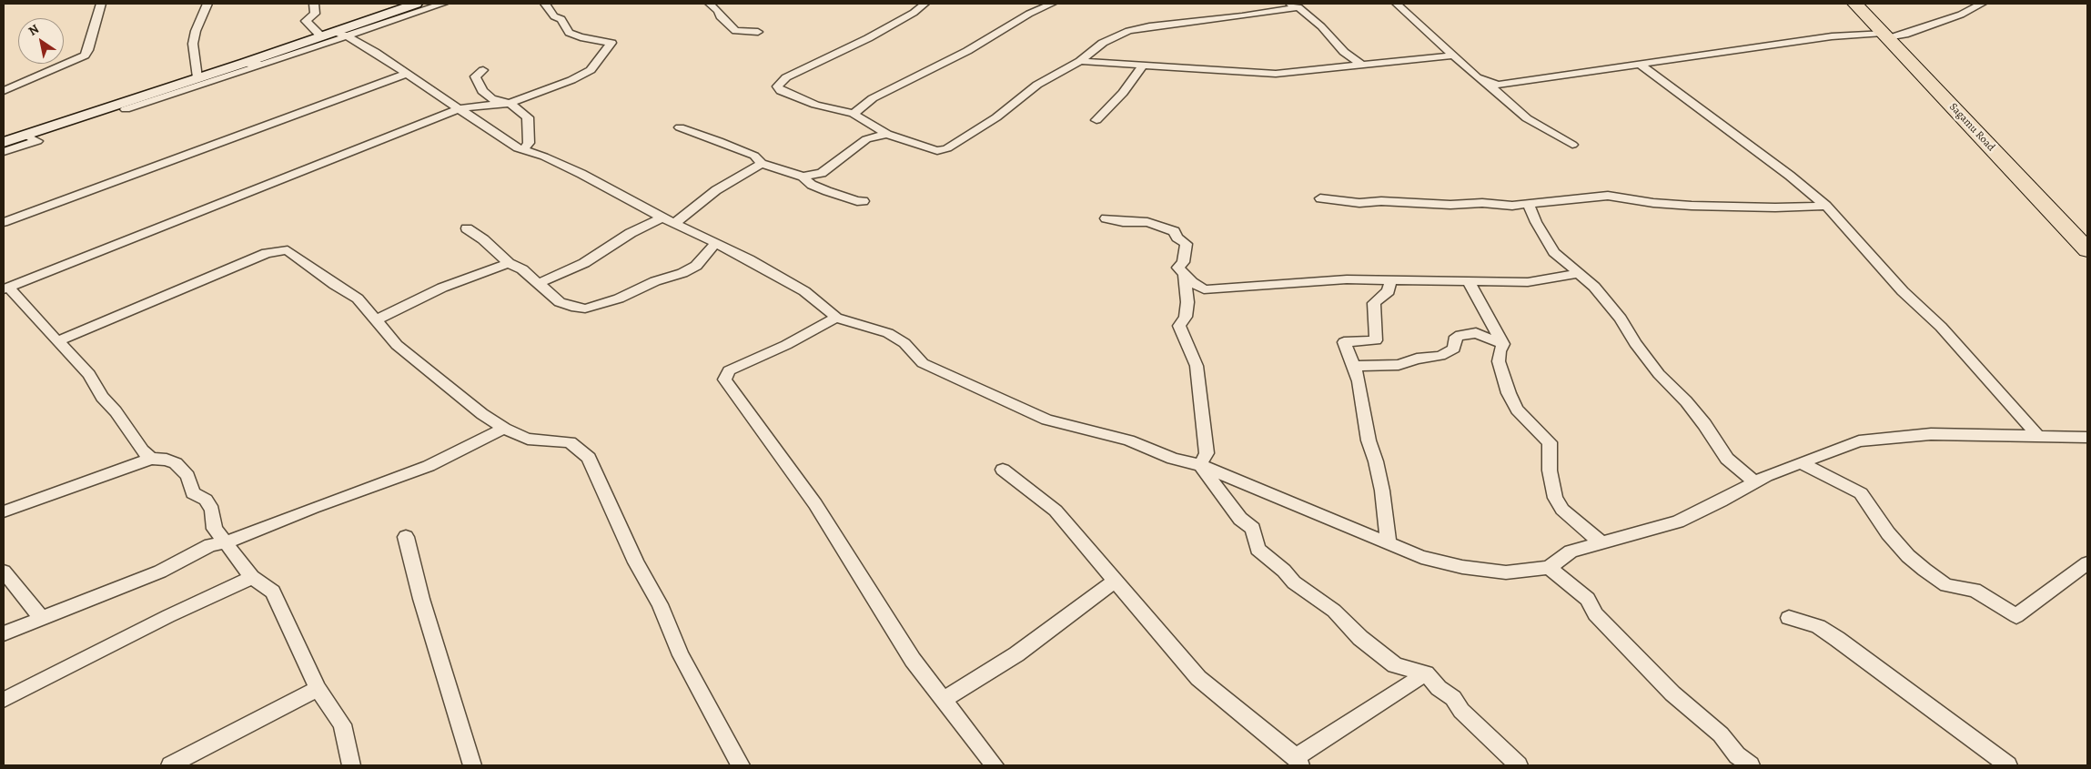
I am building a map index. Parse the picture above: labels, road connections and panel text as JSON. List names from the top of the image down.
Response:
{
  "streets": {
    "highway": ["Sagamu Road"]
  },
  "north": "top left"
}
